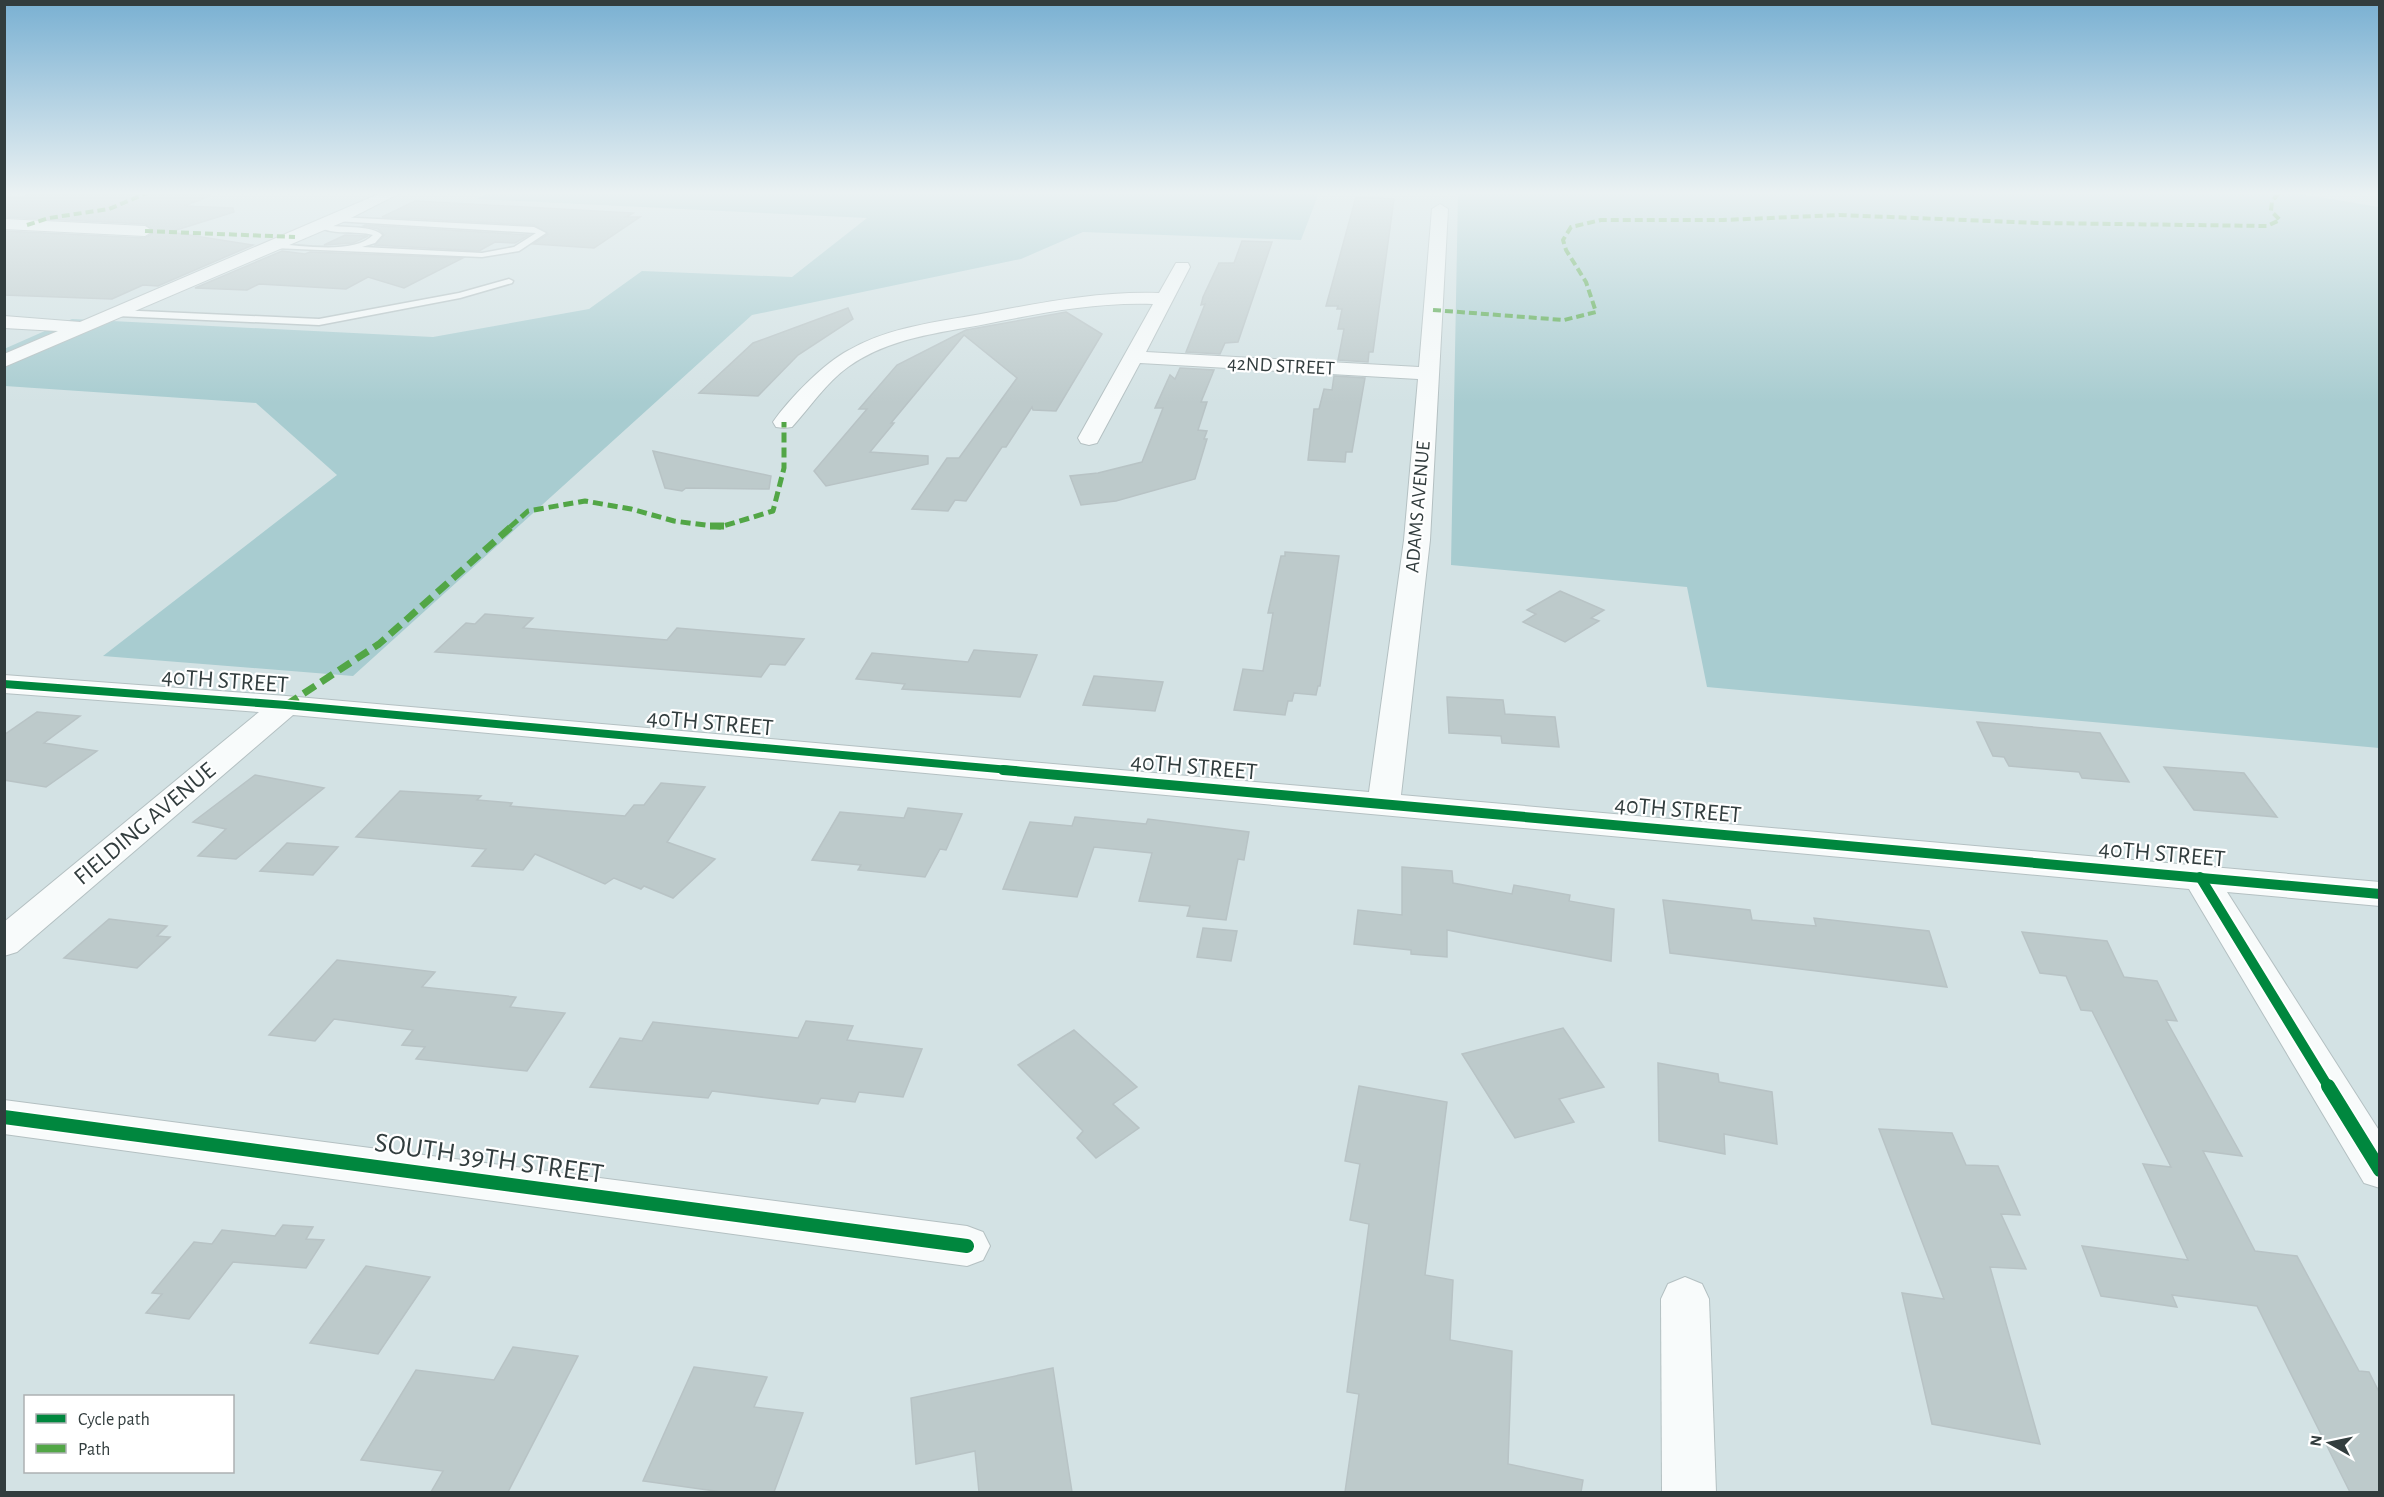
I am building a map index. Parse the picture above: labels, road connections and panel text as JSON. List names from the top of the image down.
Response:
{
  "streets": {
    "street": [
      "42ND STREET",
      "ADAMS AVENUE",
      "40TH STREET",
      "FIELDING AVENUE",
      "SOUTH 39TH STREET"
    ]
  },
  "crossings": [
    ["42ND STREET", "ADAMS AVENUE"],
    ["ADAMS AVENUE", "40TH STREET"],
    ["40TH STREET", "FIELDING AVENUE"]
  ],
  "legend": ["Cycle path", "Path"],
  "north": "left"
}
